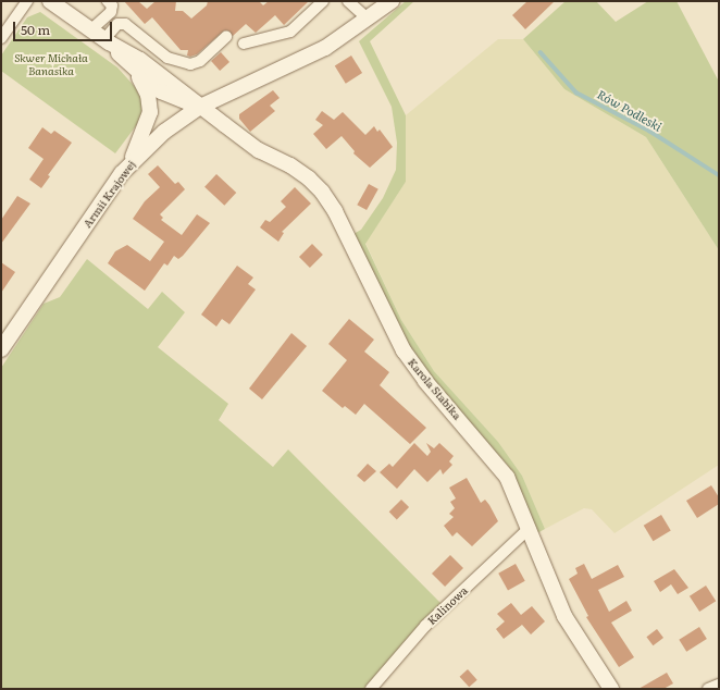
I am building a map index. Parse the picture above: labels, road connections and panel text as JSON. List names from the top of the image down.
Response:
{
  "streets": {
    "street": ["Armii Krajowej", "Karola Stabika", "Kalinowa"]
  },
  "crossings": [
    ["Armii Krajowej", "Karola Stabika"],
    ["Karola Stabika", "Kalinowa"]
  ],
  "water": ["Rów Podleski"],
  "parks": ["Skwer Michała Banasika"],
  "scale_bar": "50 m"
}
